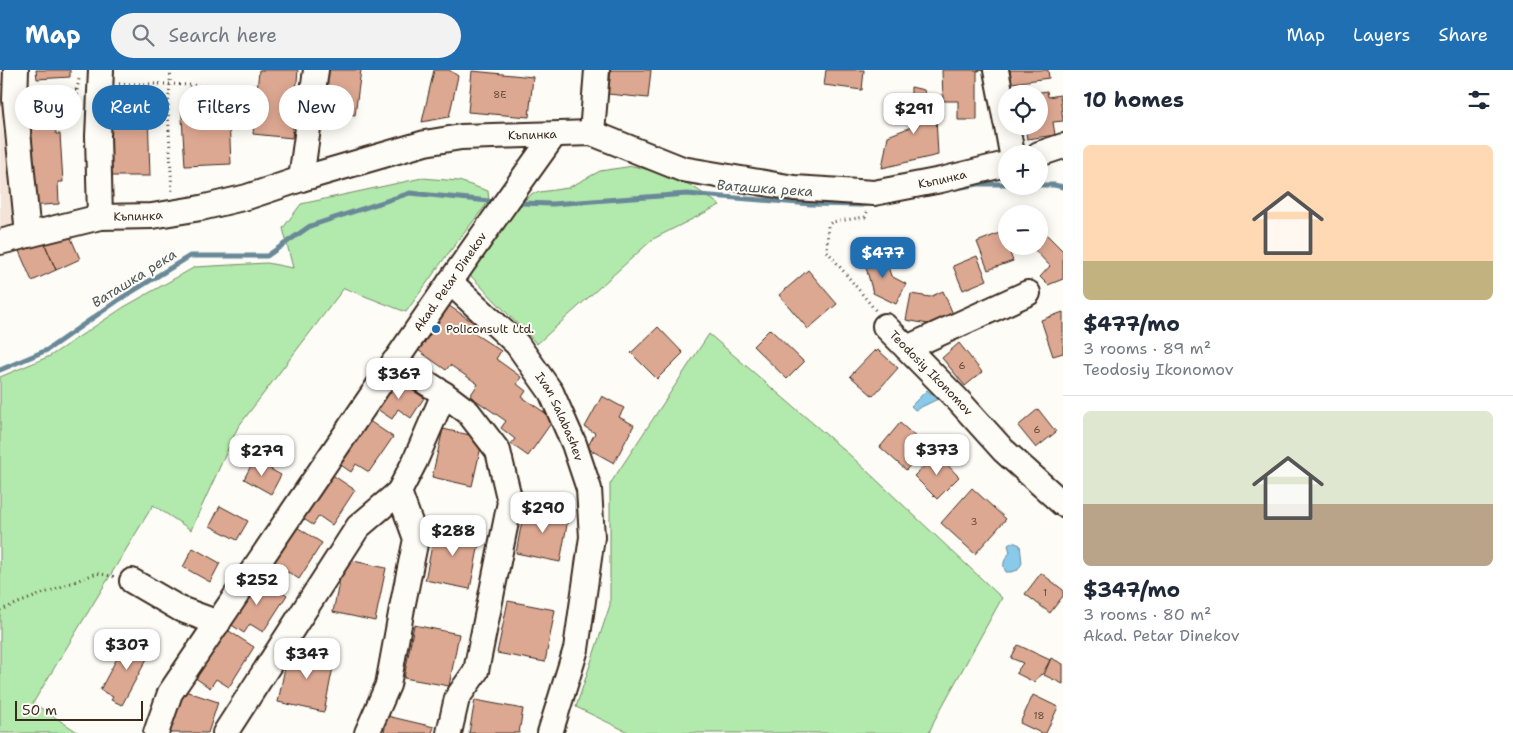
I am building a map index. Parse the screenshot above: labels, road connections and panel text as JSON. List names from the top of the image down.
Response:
{
  "streets": {
    "street": [
      "Къпинка",
      "Akad. Petar Dinekov",
      "Teodosiy Ikonomov",
      "Ivan Salabashev"
    ]
  },
  "crossings": [
    ["Къпинка", "Akad. Petar Dinekov"],
    ["Akad. Petar Dinekov", "Ivan Salabashev"]
  ],
  "water": ["Ваташка река"],
  "places": ["Policonsult Ltd."],
  "house_numbers": [
    "8Е",
    "6",
    "6",
    "3",
    "1",
    "18"
  ],
  "scale_bar": "50 m",
  "page": {
    "header": "Map",
    "search": "Search here",
    "nav": ["Map", "Layers", "Share"],
    "heading": "10 homes",
    "map_buttons": ["+", "−"],
    "chip": [
      "Buy",
      "Rent",
      "Filters",
      "New"
    ],
    "price": [
      "$291",
      "$477",
      "$367",
      "$373",
      "$279",
      "$290",
      "$288",
      "$252",
      "$307",
      "$347"
    ],
    "list": [
      {
        "name": "$477/mo",
        "note": "3 rooms · 89 m² · Teodosiy Ikonomov"
      },
      {
        "name": "$347/mo",
        "note": "3 rooms · 80 m² · Akad. Petar Dinekov"
      }
    ],
    "scale": "50 m"
  }
}
